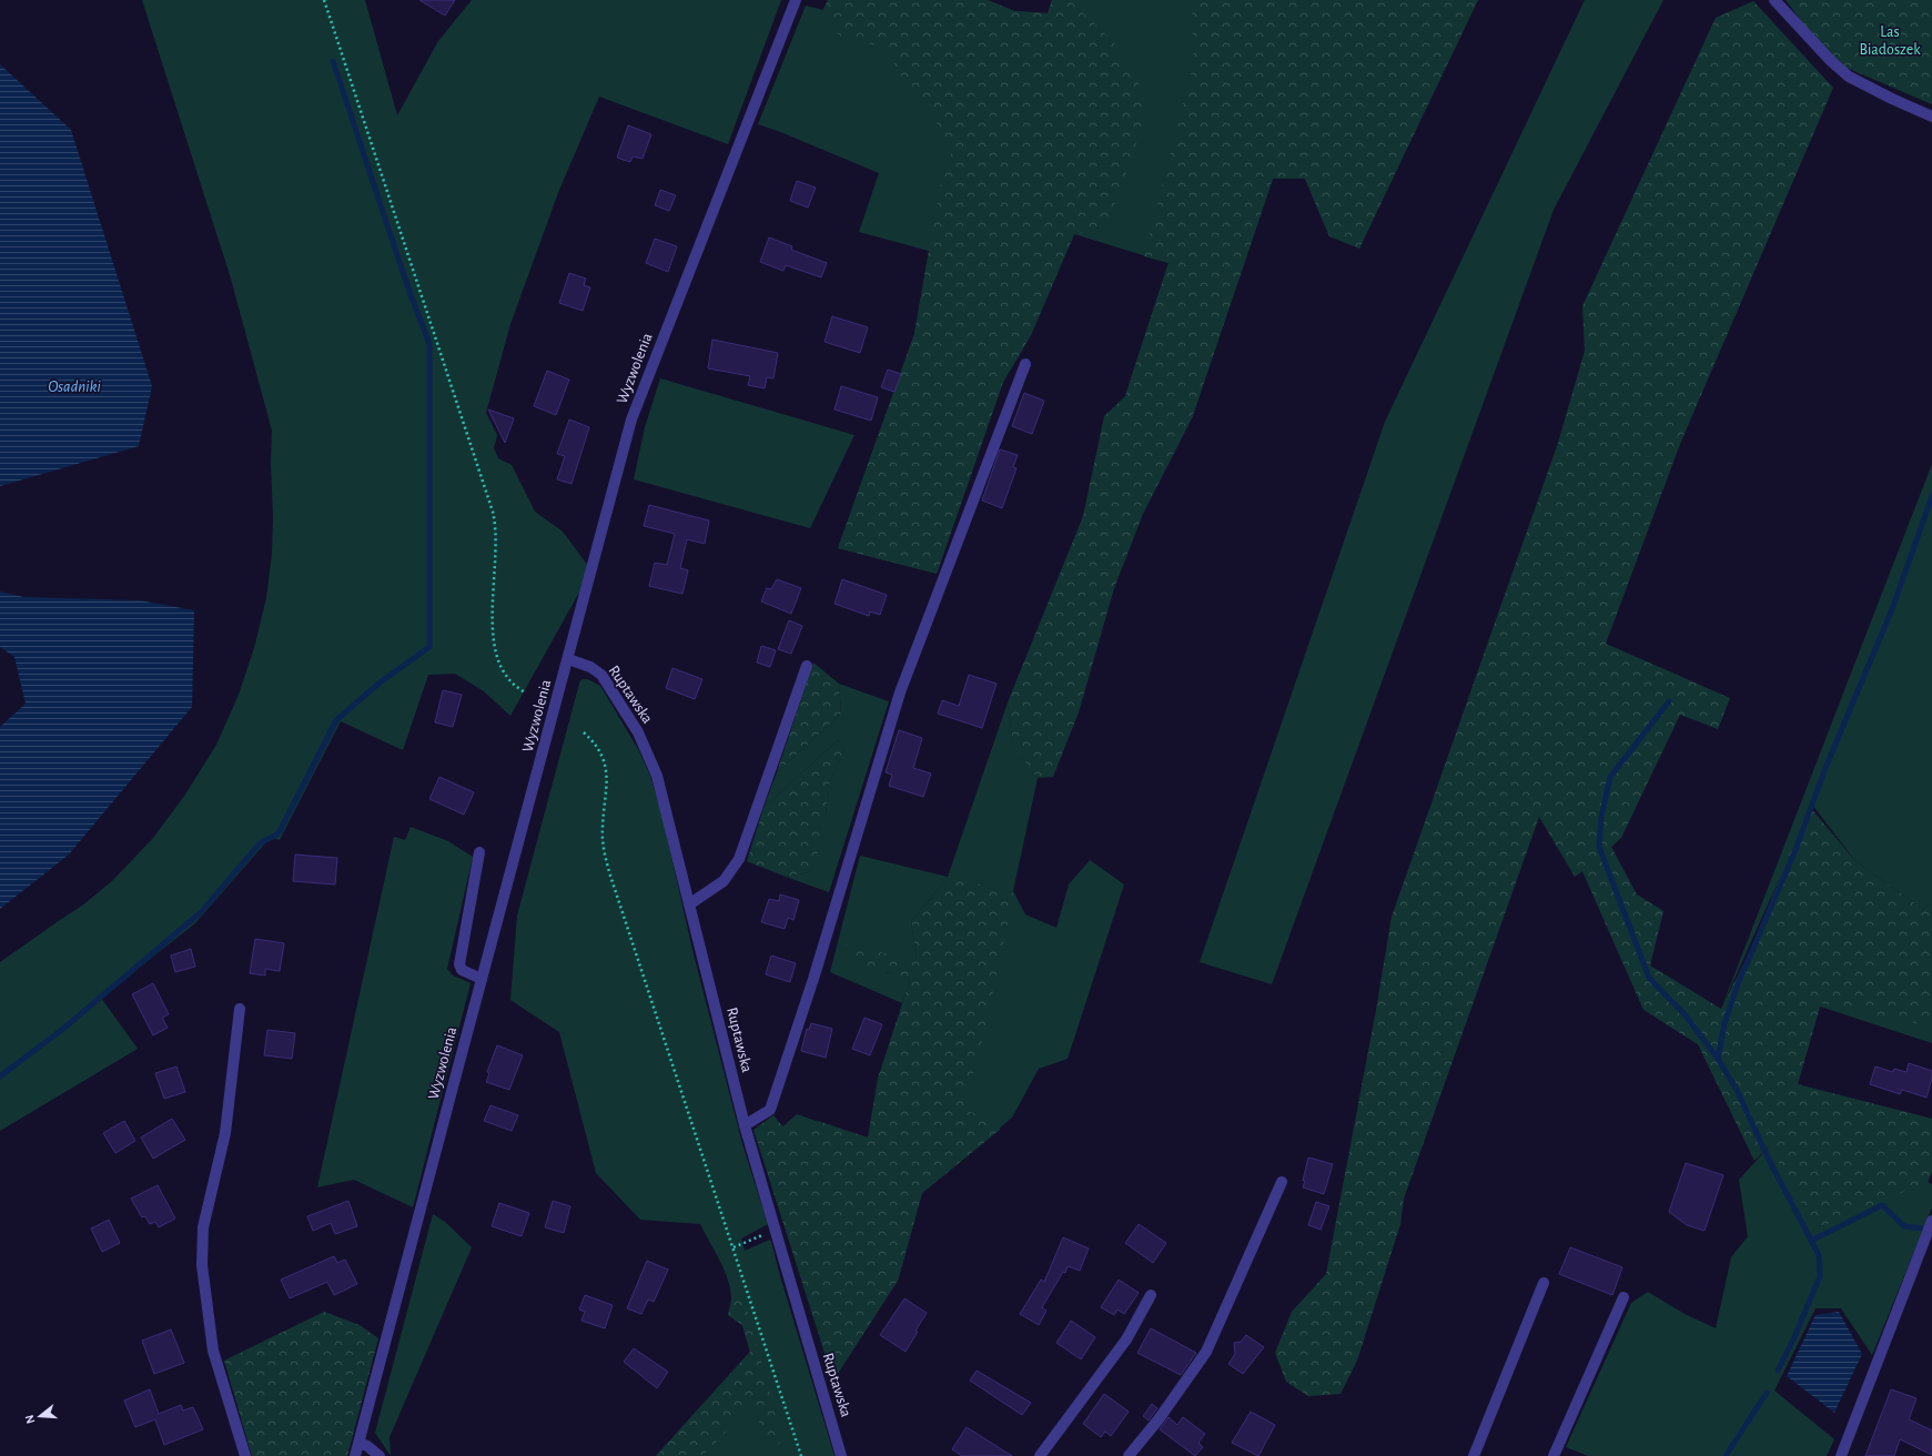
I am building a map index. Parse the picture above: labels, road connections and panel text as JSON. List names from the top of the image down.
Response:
{
  "streets": {
    "street": ["Wyzwolenia", "Ruptawska"]
  },
  "crossings": [
    ["Wyzwolenia", "Ruptawska"]
  ],
  "water": ["Osadniki"],
  "parks": ["Las Biadoszek"],
  "north": "left"
}
